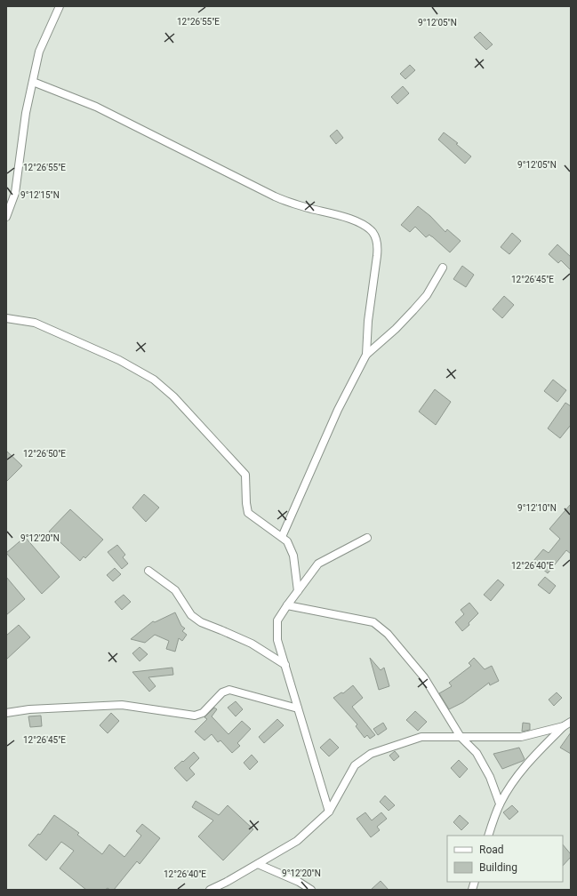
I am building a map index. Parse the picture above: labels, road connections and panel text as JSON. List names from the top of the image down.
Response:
{
  "legend": ["Road", "Building"],
  "coordinates": [
    "12°26'55\"E",
    "9°12'05\"N",
    "9°12'15\"N",
    "12°26'45\"E",
    "12°26'50\"E",
    "9°12'10\"N",
    "9°12'20\"N",
    "12°26'40\"E"
  ]
}
